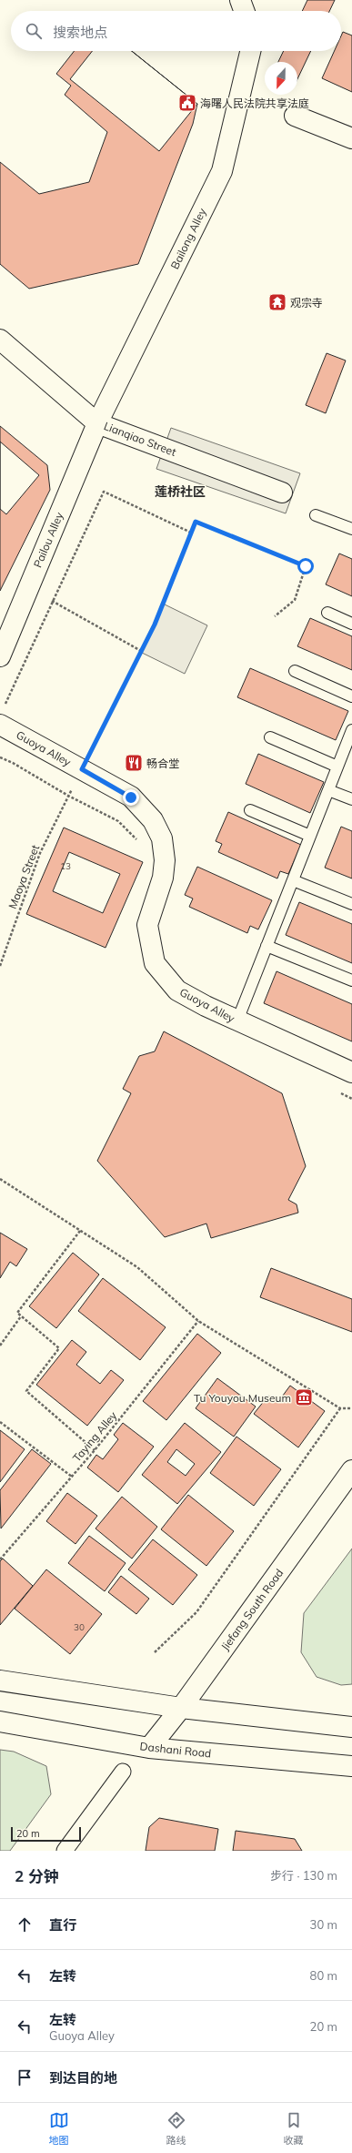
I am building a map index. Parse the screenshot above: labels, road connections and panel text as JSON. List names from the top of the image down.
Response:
{
  "streets": {
    "street": [
      "Bailong Alley",
      "Lianqiao Street",
      "Pailou Alley",
      "Guoya Alley",
      "Jiefang South Road",
      "Dashani Road"
    ],
    "path": ["Maoya Street", "Taying Alley"]
  },
  "crossings": [
    ["Bailong Alley", "Lianqiao Street"],
    ["Bailong Alley", "Pailou Alley"],
    ["Lianqiao Street", "Pailou Alley"],
    ["Guoya Alley", "Maoya Street"],
    ["Jiefang South Road", "Dashani Road"]
  ],
  "districts": ["莲桥社区"],
  "places": {
    "public building": ["海曙人民法院共享法庭"],
    "temple": ["观宗寺"],
    "restaurant": ["畅合堂"],
    "museum": ["Tu Youyou Museum"]
  },
  "house_numbers": ["13", "30"],
  "scale_bar": "20 m",
  "north": "bottom",
  "page": {
    "search": "搜索地点",
    "scale": "20 m",
    "heading": ["2 分钟", "步行 · 130 m"],
    "list": [
      ["直行", "30 m"],
      ["左转", "80 m"],
      ["左转", "Guoya Alley", "20 m"],
      "到达目的地"
    ],
    "nav": ["地图", "路线", "收藏"]
  }
}
